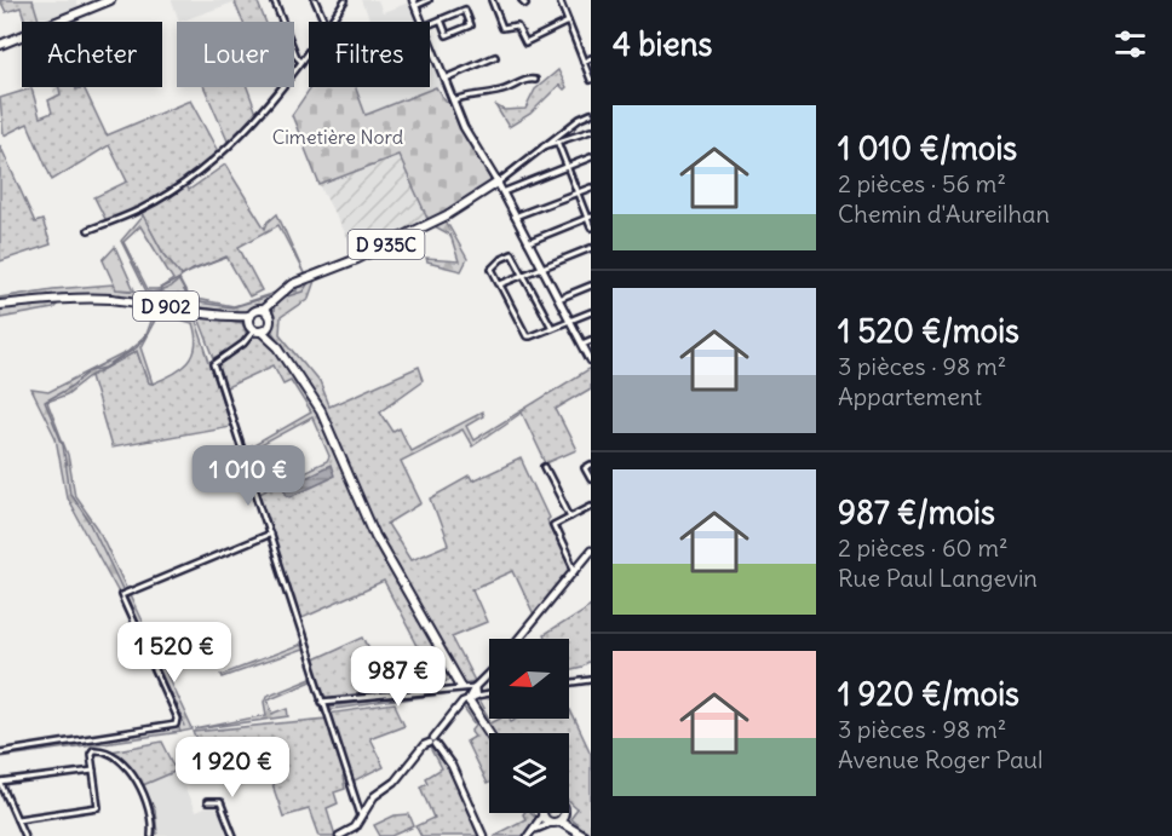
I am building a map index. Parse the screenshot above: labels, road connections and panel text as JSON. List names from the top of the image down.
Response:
{
  "streets": {
    "main road": ["D 935C", "D 902"]
  },
  "parks": ["Cimetière Nord"],
  "north": "left",
  "page": {
    "heading": "4 biens",
    "chip": ["Acheter", "Louer", "Filtres"],
    "list": [
      {
        "name": "1 010 €/mois",
        "note": "2 pièces · 56 m² · Chemin d'Aureilhan"
      },
      {
        "name": "1 520 €/mois",
        "note": "3 pièces · 98 m² · Appartement"
      },
      {
        "name": "987 €/mois",
        "note": "2 pièces · 60 m² · Rue Paul Langevin"
      },
      {
        "name": "1 920 €/mois",
        "note": "3 pièces · 98 m² · Avenue Roger Paul"
      }
    ],
    "price": [
      "1 010 €",
      "1 520 €",
      "987 €",
      "1 920 €"
    ]
  }
}
